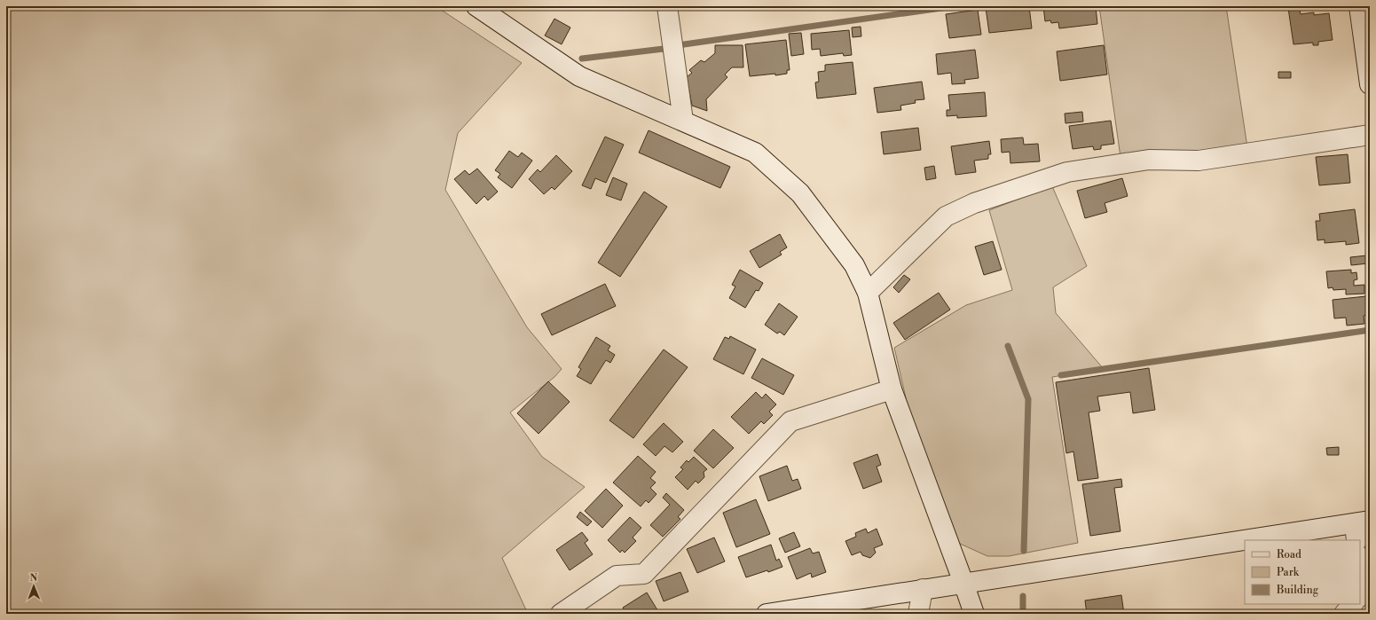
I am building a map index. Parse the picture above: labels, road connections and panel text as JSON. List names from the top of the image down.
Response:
{
  "legend": ["Road", "Park", "Building"],
  "north": "top"
}
